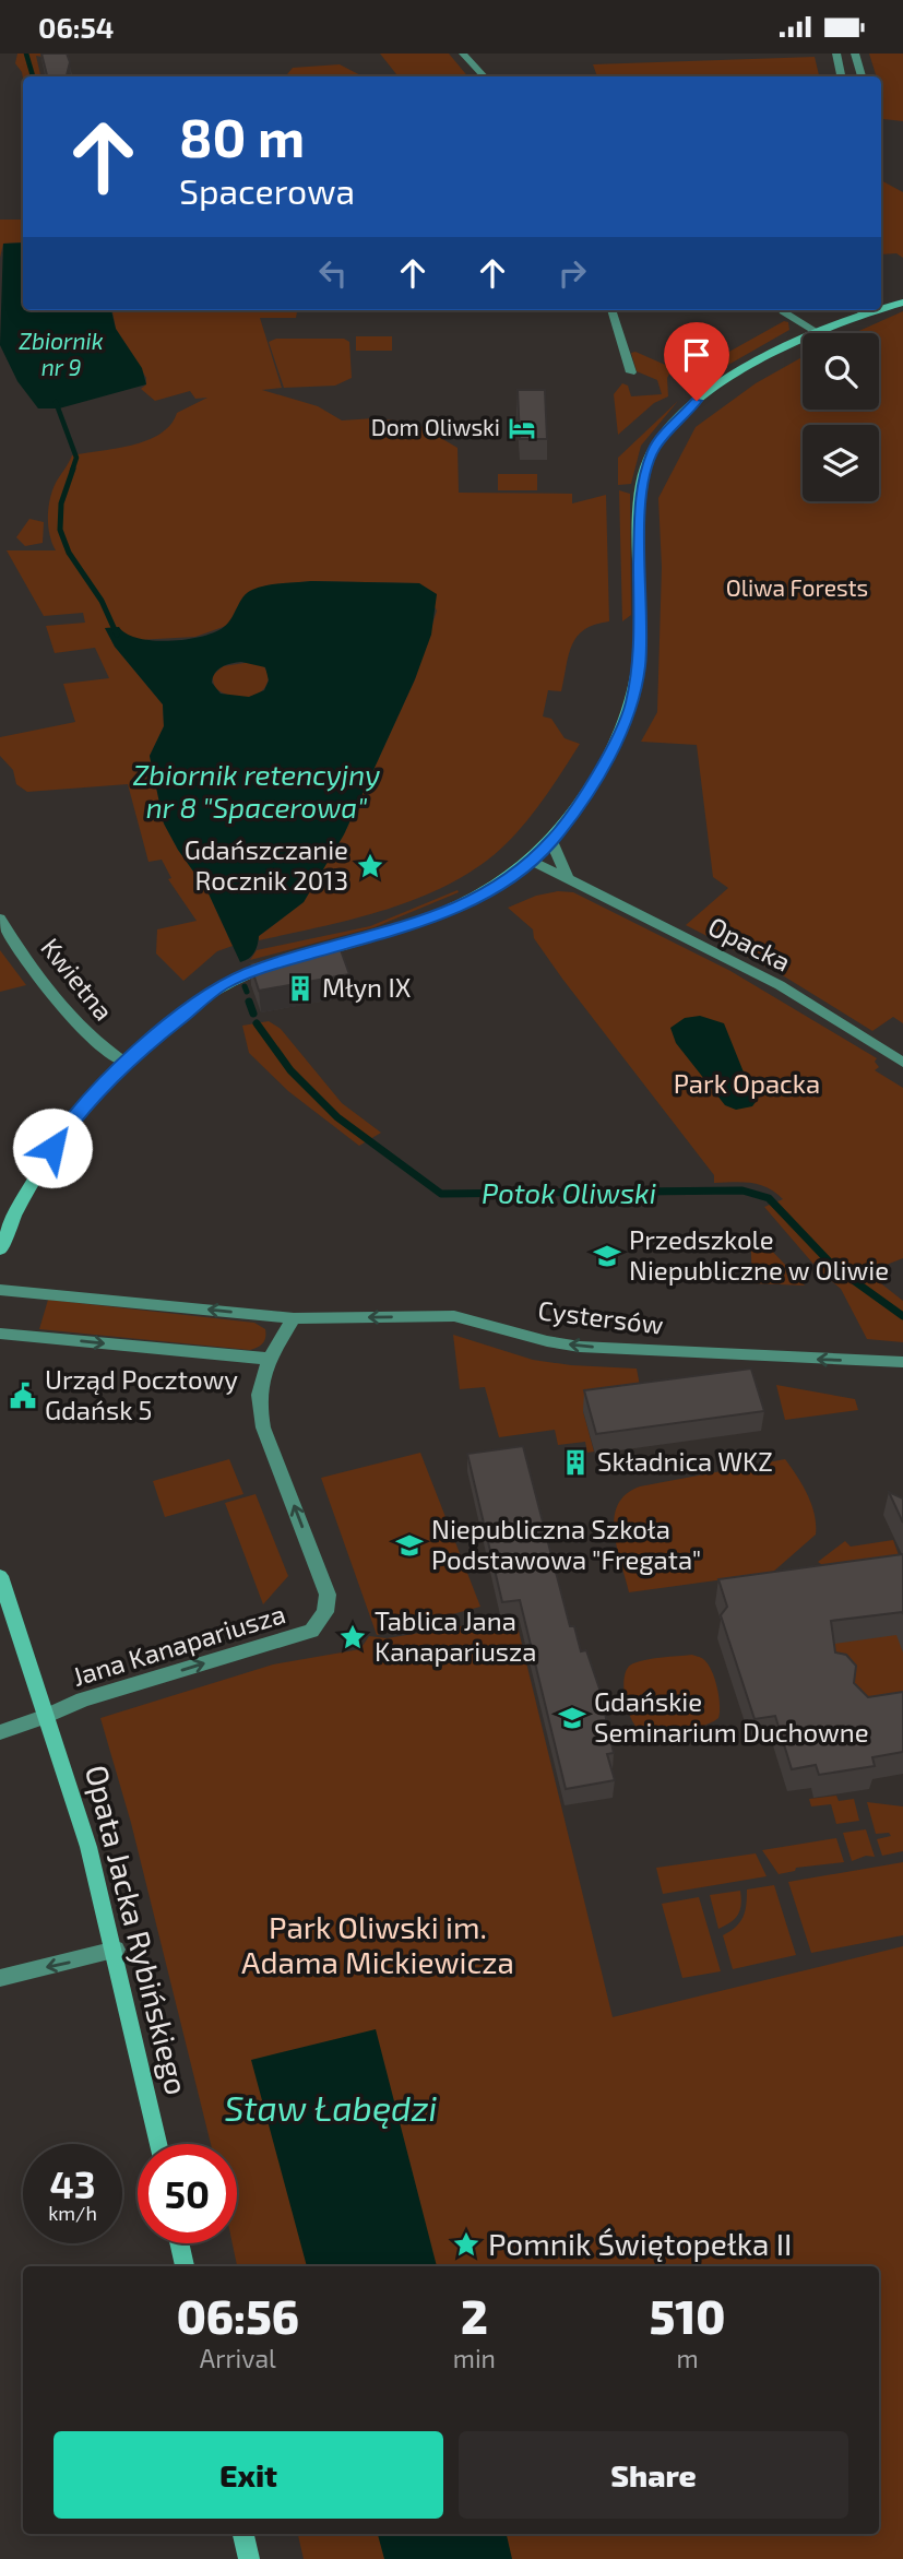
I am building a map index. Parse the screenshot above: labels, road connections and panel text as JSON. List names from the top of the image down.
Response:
{
  "streets": {
    "main road": ["Opata Jacka Rybińskiego"],
    "street": [
      "Opacka",
      "Kwietna",
      "Cystersów",
      "Jana Kanapariusza"
    ]
  },
  "crossings": [
    ["Jana Kanapariusza", "Opata Jacka Rybińskiego"]
  ],
  "one_way": ["Cystersów"],
  "water": [
    "Zbiornik nr 9",
    "Zbiornik retencyjny nr 8 \"Spacerowa\"",
    "Potok Oliwski",
    "Staw Łabędzi"
  ],
  "parks": ["Oliwa Forests", "Park Opacka", "Park Oliwski im. Adama Mickiewicza"],
  "places": {
    "hotel": ["Dom Oliwski"],
    "place": ["Gdańszczanie Rocznik 2013", "Tablica Jana Kanapariusza", "Pomnik Świętopełka II"],
    "building": ["Młyn IX", "Składnica WKZ"],
    "school or university": ["Przedszkole Niepubliczne w Oliwie", "Niepubliczna Szkoła Podstawowa \"Fregata\"", "Gdańskie Seminarium Duchowne"],
    "public building": ["Urząd Pocztowy Gdańsk 5"]
  },
  "page": {
    "status": "06:54",
    "turn": ["80 m", "Spacerowa"],
    "speed": "43 km/h",
    "limit": "50",
    "eta": [
      "06:56",
      "Arrival",
      "2",
      "min",
      "510",
      "m"
    ],
    "buttons": ["Exit", "Share"]
  }
}
